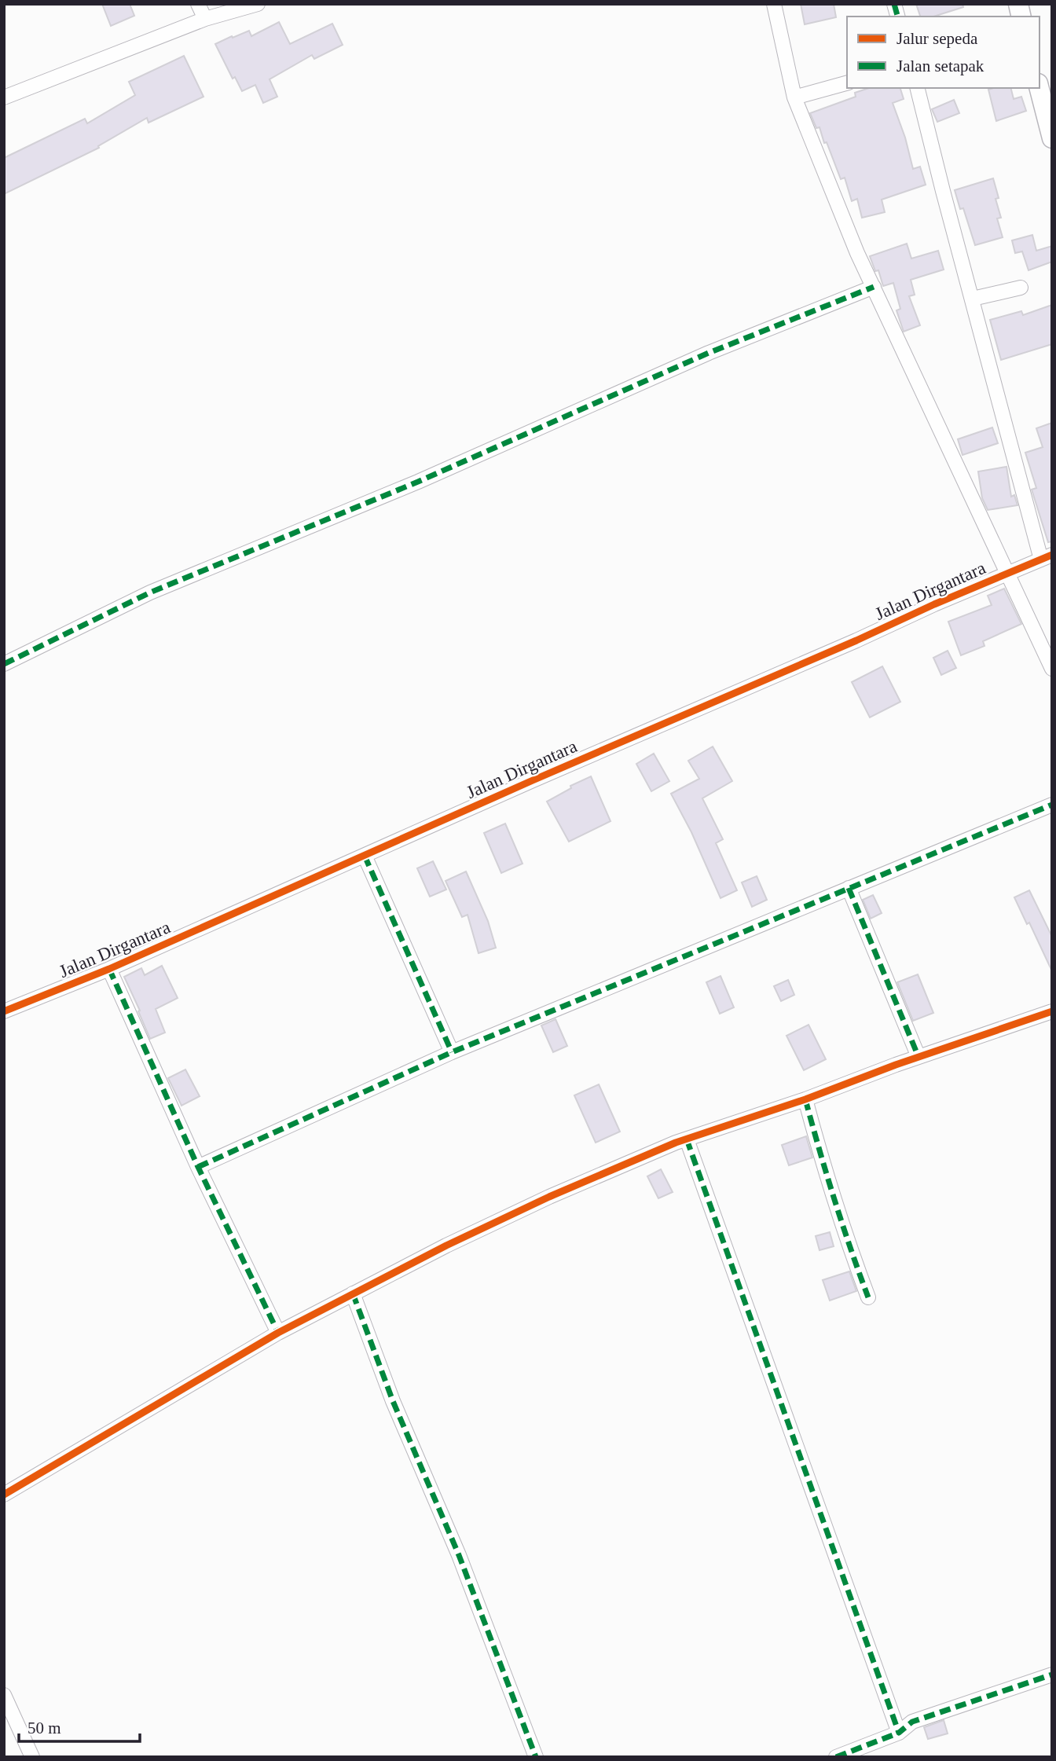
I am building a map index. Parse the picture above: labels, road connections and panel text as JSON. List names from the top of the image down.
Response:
{
  "streets": {
    "street": ["Jalan Dirgantara"]
  },
  "legend": ["Jalur sepeda", "Jalan setapak"],
  "scale_bar": "50 m"
}
